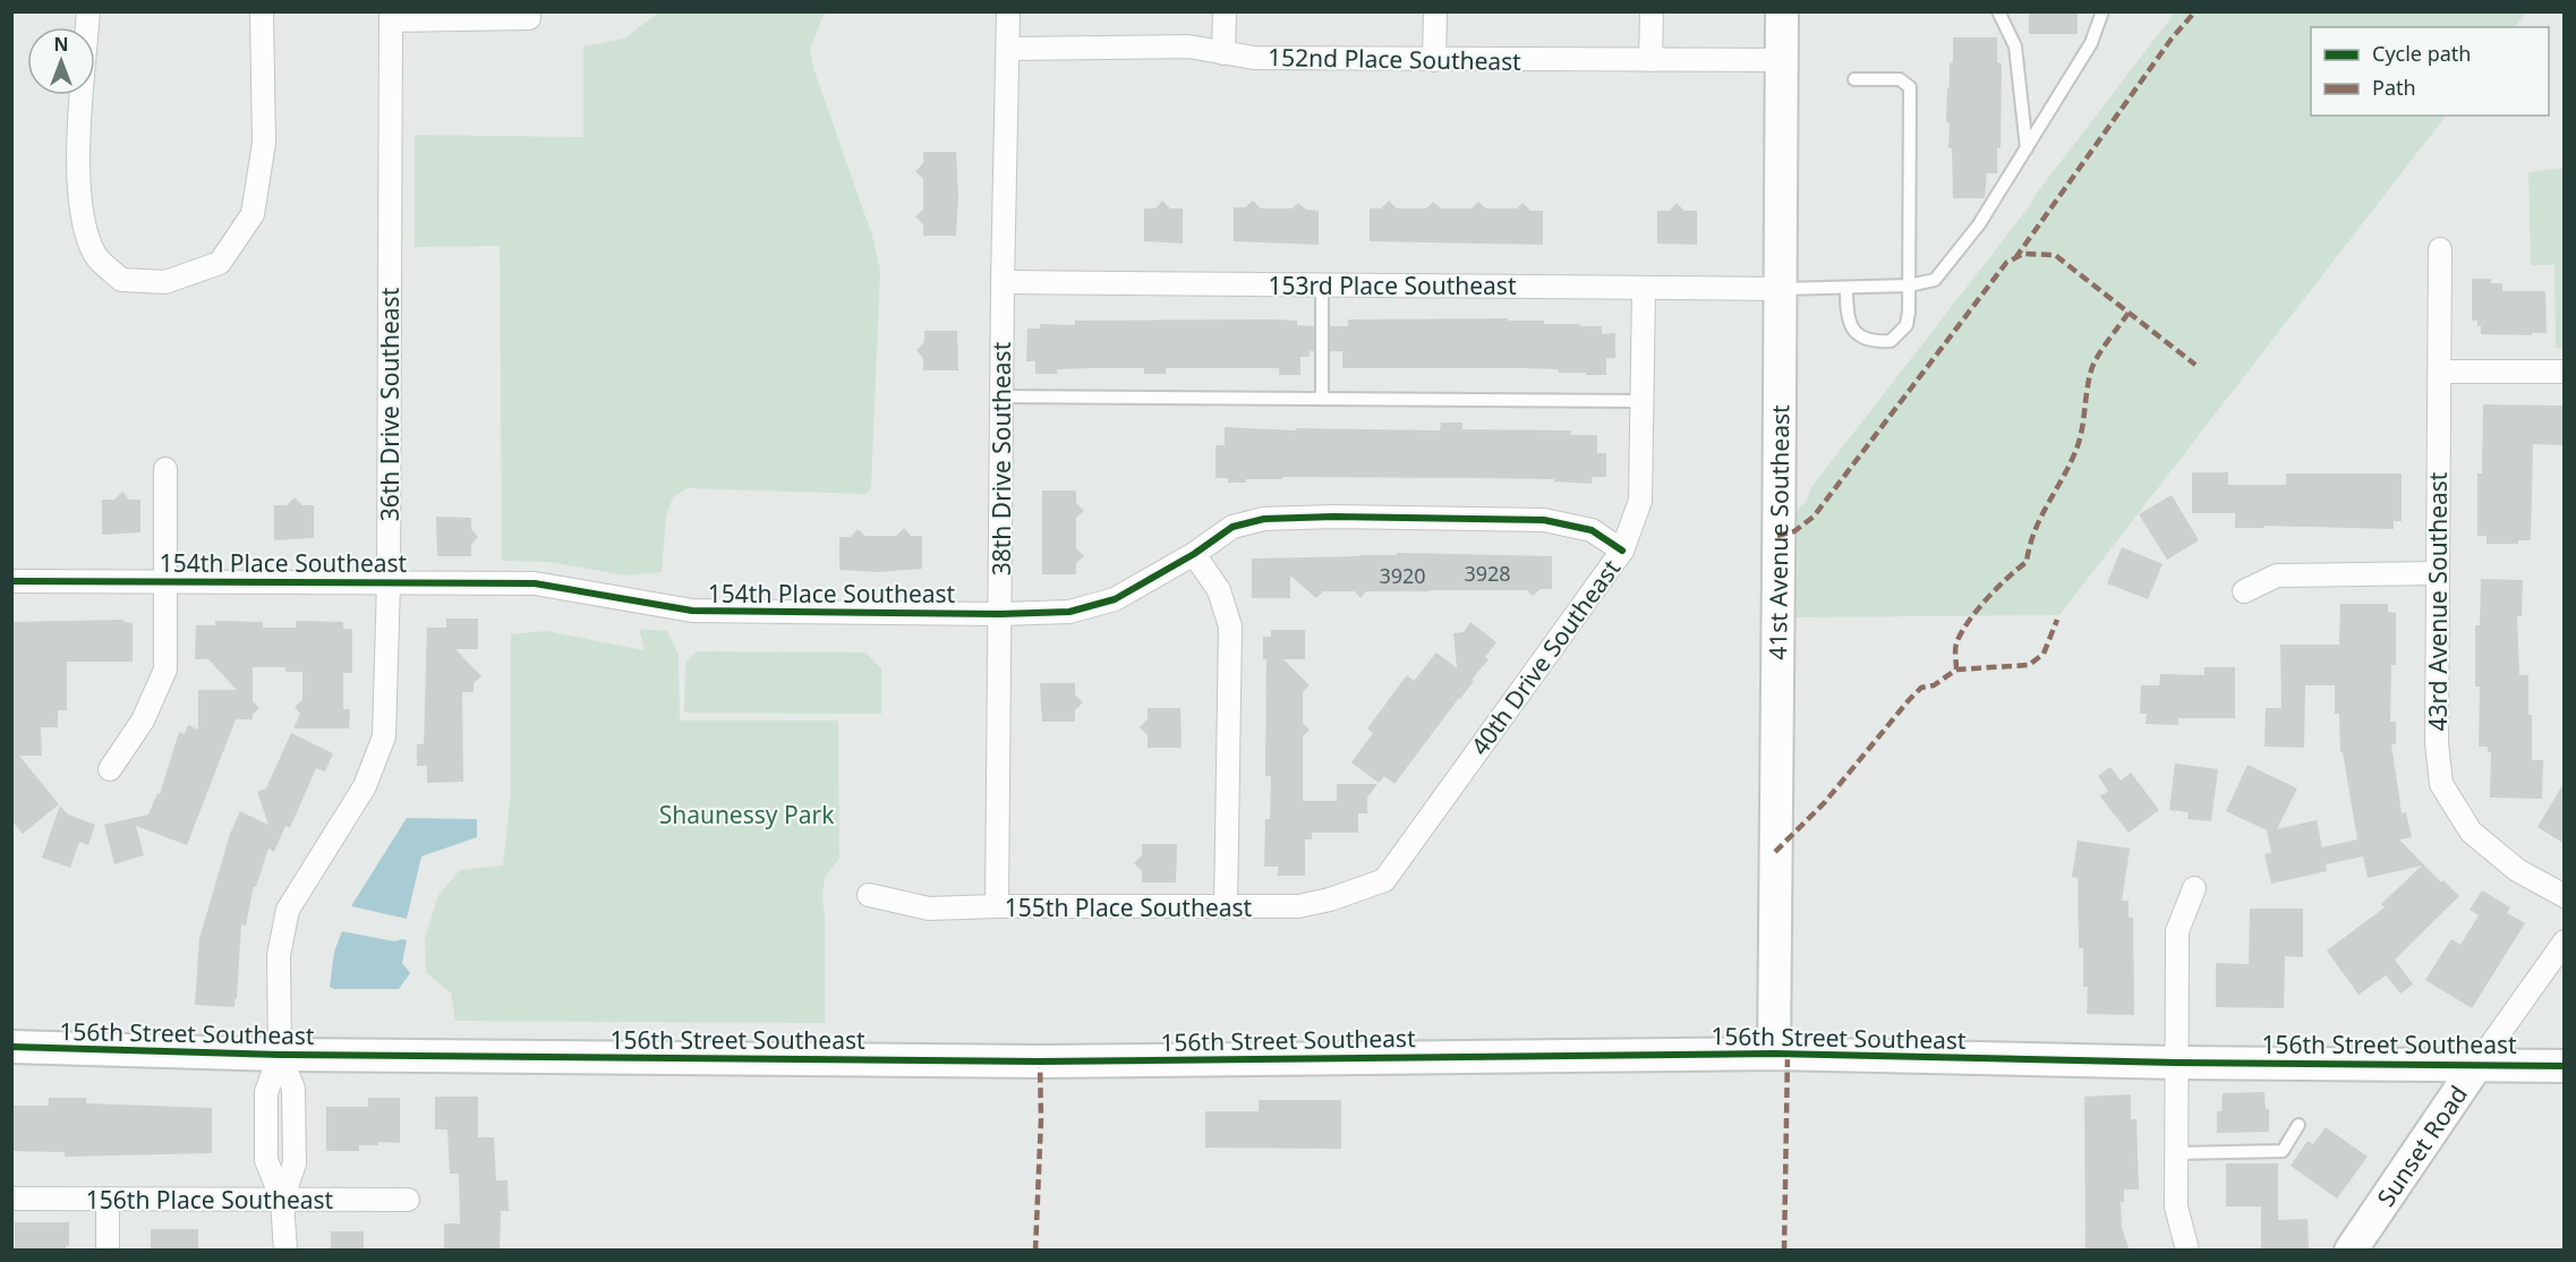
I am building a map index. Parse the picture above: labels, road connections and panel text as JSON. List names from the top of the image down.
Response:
{
  "streets": {
    "street": [
      "152nd Place Southeast",
      "153rd Place Southeast",
      "36th Drive Southeast",
      "38th Drive Southeast",
      "41st Avenue Southeast",
      "154th Place Southeast",
      "43rd Avenue Southeast",
      "40th Drive Southeast",
      "155th Place Southeast",
      "156th Street Southeast",
      "Sunset Road",
      "156th Place Southeast"
    ]
  },
  "crossings": [
    ["152nd Place Southeast", "38th Drive Southeast"],
    ["152nd Place Southeast", "41st Avenue Southeast"],
    ["153rd Place Southeast", "38th Drive Southeast"],
    ["153rd Place Southeast", "41st Avenue Southeast"],
    ["153rd Place Southeast", "40th Drive Southeast"],
    ["36th Drive Southeast", "154th Place Southeast"],
    ["36th Drive Southeast", "156th Street Southeast"],
    ["36th Drive Southeast", "156th Place Southeast"],
    ["38th Drive Southeast", "154th Place Southeast"],
    ["38th Drive Southeast", "155th Place Southeast"],
    ["41st Avenue Southeast", "156th Street Southeast"],
    ["154th Place Southeast", "40th Drive Southeast"],
    ["40th Drive Southeast", "155th Place Southeast"],
    ["156th Street Southeast", "Sunset Road"]
  ],
  "parks": ["Shaunessy Park"],
  "house_numbers": ["3928", "3920"],
  "legend": ["Cycle path", "Path"],
  "north": "top"
}
